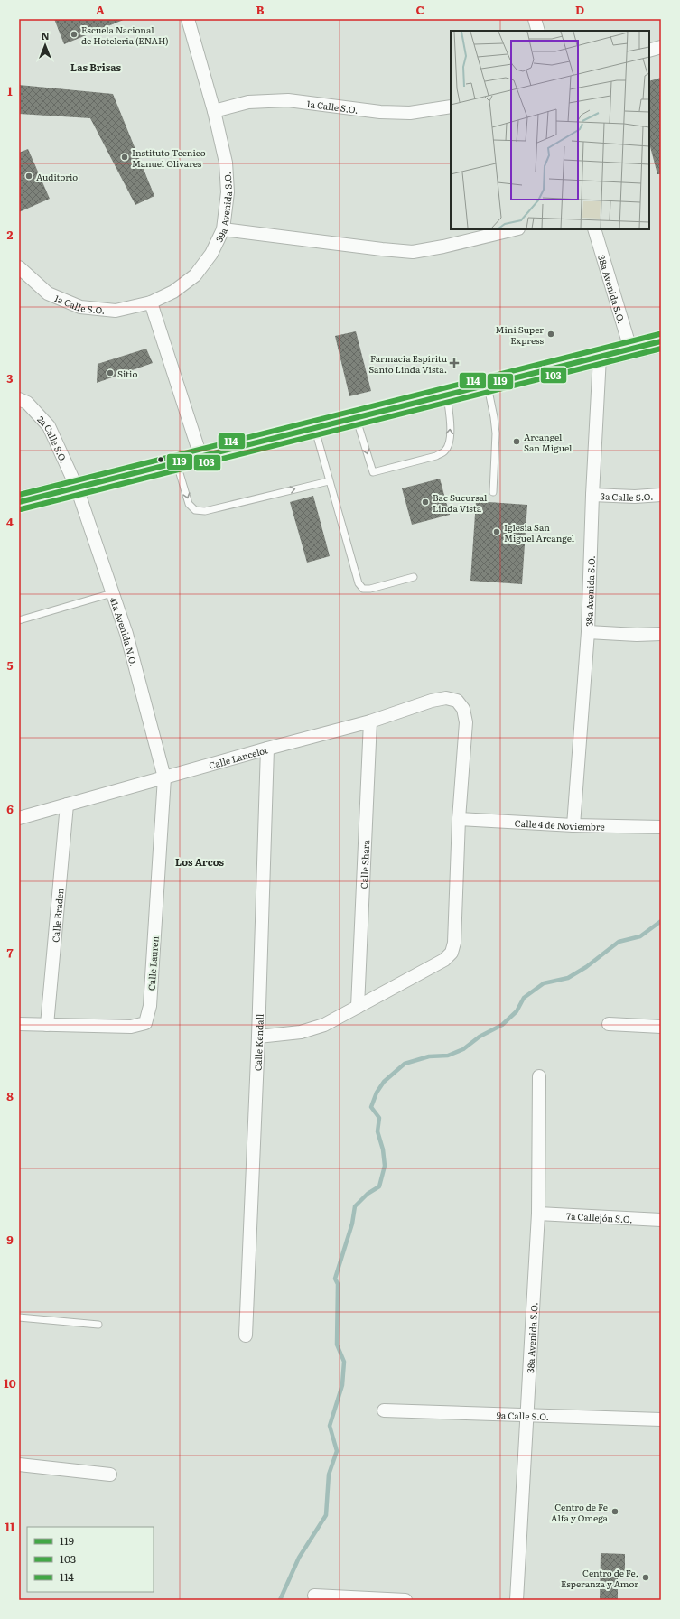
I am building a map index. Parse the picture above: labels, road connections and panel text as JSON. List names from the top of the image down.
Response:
{
  "streets": {
    "street": [
      "1a Calle S.O.",
      "39a Avenida S.O.",
      "38a Avenida S.O.",
      "2a Calle S.O.",
      "3a Calle S.O.",
      "41a Avenida N.O.",
      "Calle Lancelot",
      "Calle 4 de Noviembre",
      "Calle Shara",
      "Calle Braden",
      "Calle Lauren",
      "Calle Kendall",
      "7a Callejón S.O.",
      "9a Calle S.O."
    ]
  },
  "crossings": [
    ["1a Calle S.O.", "39a Avenida S.O."],
    ["38a Avenida S.O.", "3a Calle S.O."],
    ["38a Avenida S.O.", "Calle 4 de Noviembre"],
    ["38a Avenida S.O.", "7a Callejón S.O."],
    ["38a Avenida S.O.", "9a Calle S.O."],
    ["2a Calle S.O.", "41a Avenida N.O."],
    ["41a Avenida N.O.", "Calle Lancelot"],
    ["41a Avenida N.O.", "Calle Lauren"],
    ["Calle Lancelot", "Calle 4 de Noviembre"],
    ["Calle Lancelot", "Calle Shara"],
    ["Calle Lancelot", "Calle Braden"],
    ["Calle Lancelot", "Calle Lauren"],
    ["Calle Lancelot", "Calle Kendall"],
    ["Calle Braden", "Calle Lauren"]
  ],
  "districts": ["Las Brisas", "Los Arcos"],
  "places": {
    "other": [
      "Escuela Nacional de Hoteleria (ENAH)",
      "Instituto Tecnico Manuel Olivares",
      "Auditorio",
      "Mini Super Express",
      "Sitio",
      "Arcangel San Miguel",
      "Bac Sucursal Linda Vista",
      "Iglesia San Miguel Arcangel",
      "Centro de Fe Alfa y Omega",
      "Centro de Fe, Esperanza y Amor"
    ],
    "health": ["Farmacia Espíritu Santo Linda Vista."]
  },
  "lines": ["transit line 114", "transit line 119", "transit line 103"],
  "legend": ["119", "103", "114"],
  "north": "top",
  "grid": {
    "columns": [
      "A",
      "B",
      "C",
      "D"
    ],
    "rows": [
      "1",
      "2",
      "3",
      "4",
      "5",
      "6",
      "7",
      "8",
      "9",
      "10",
      "11"
    ]
  }
}
